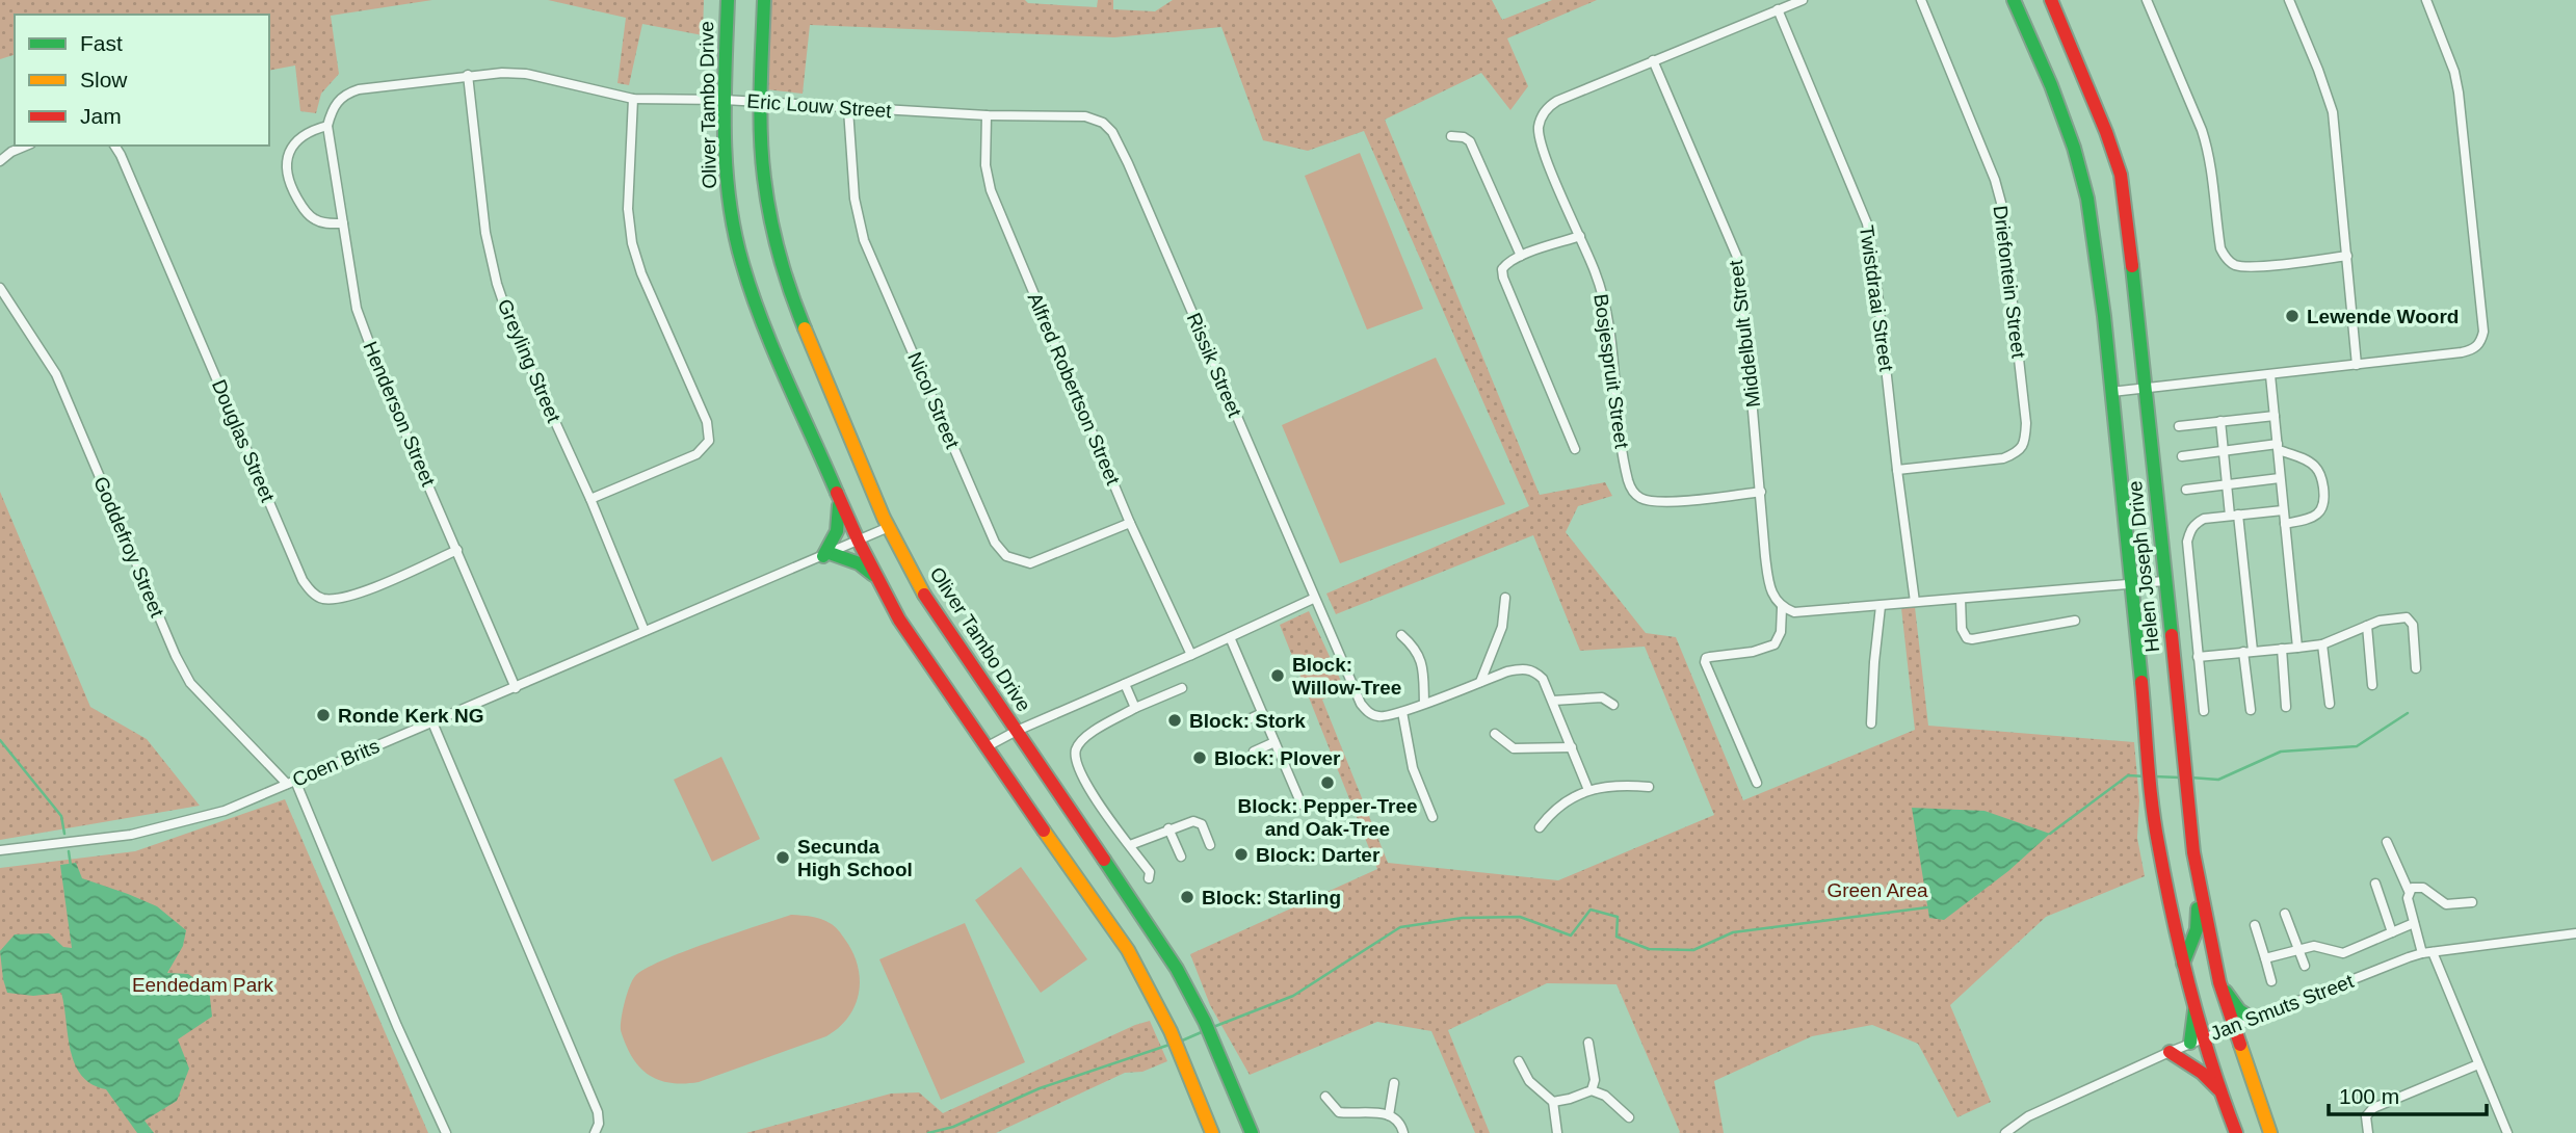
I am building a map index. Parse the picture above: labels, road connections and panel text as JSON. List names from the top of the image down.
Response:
{
  "streets": {
    "street": [
      "Oliver Tambo Drive",
      "Eric Louw Street",
      "Driefontein Street",
      "Twistdraai Street",
      "Middelbult Street",
      "Greyling Street",
      "Rissik Street",
      "Bosjespruit Street",
      "Alfred Robertson Street",
      "Nicol Street",
      "Henderson Street",
      "Douglas Street",
      "Goddefroy Street",
      "Helen Joseph Drive",
      "Coen Brits",
      "Jan Smuts Street"
    ]
  },
  "crossings": [
    ["Oliver Tambo Drive", "Eric Louw Street"],
    ["Oliver Tambo Drive", "Coen Brits"],
    ["Eric Louw Street", "Greyling Street"],
    ["Eric Louw Street", "Rissik Street"],
    ["Eric Louw Street", "Alfred Robertson Street"],
    ["Eric Louw Street", "Nicol Street"],
    ["Eric Louw Street", "Henderson Street"],
    ["Driefontein Street", "Twistdraai Street"],
    ["Middelbult Street", "Bosjespruit Street"],
    ["Greyling Street", "Coen Brits"],
    ["Alfred Robertson Street", "Nicol Street"],
    ["Henderson Street", "Douglas Street"],
    ["Henderson Street", "Coen Brits"],
    ["Goddefroy Street", "Coen Brits"],
    ["Helen Joseph Drive", "Jan Smuts Street"]
  ],
  "parks": ["Green Area", "Eendedam Park"],
  "places": [
    "Lewende Woord",
    "Block: Willow-Tree",
    "Ronde Kerk NG",
    "Block: Stork",
    "Block: Plover",
    "Block: Pepper-Tree and Oak-Tree",
    "Block: Darter",
    "Secunda High School",
    "Block: Starling"
  ],
  "legend": ["Fast", "Slow", "Jam"],
  "scale_bar": "100 m"
}
